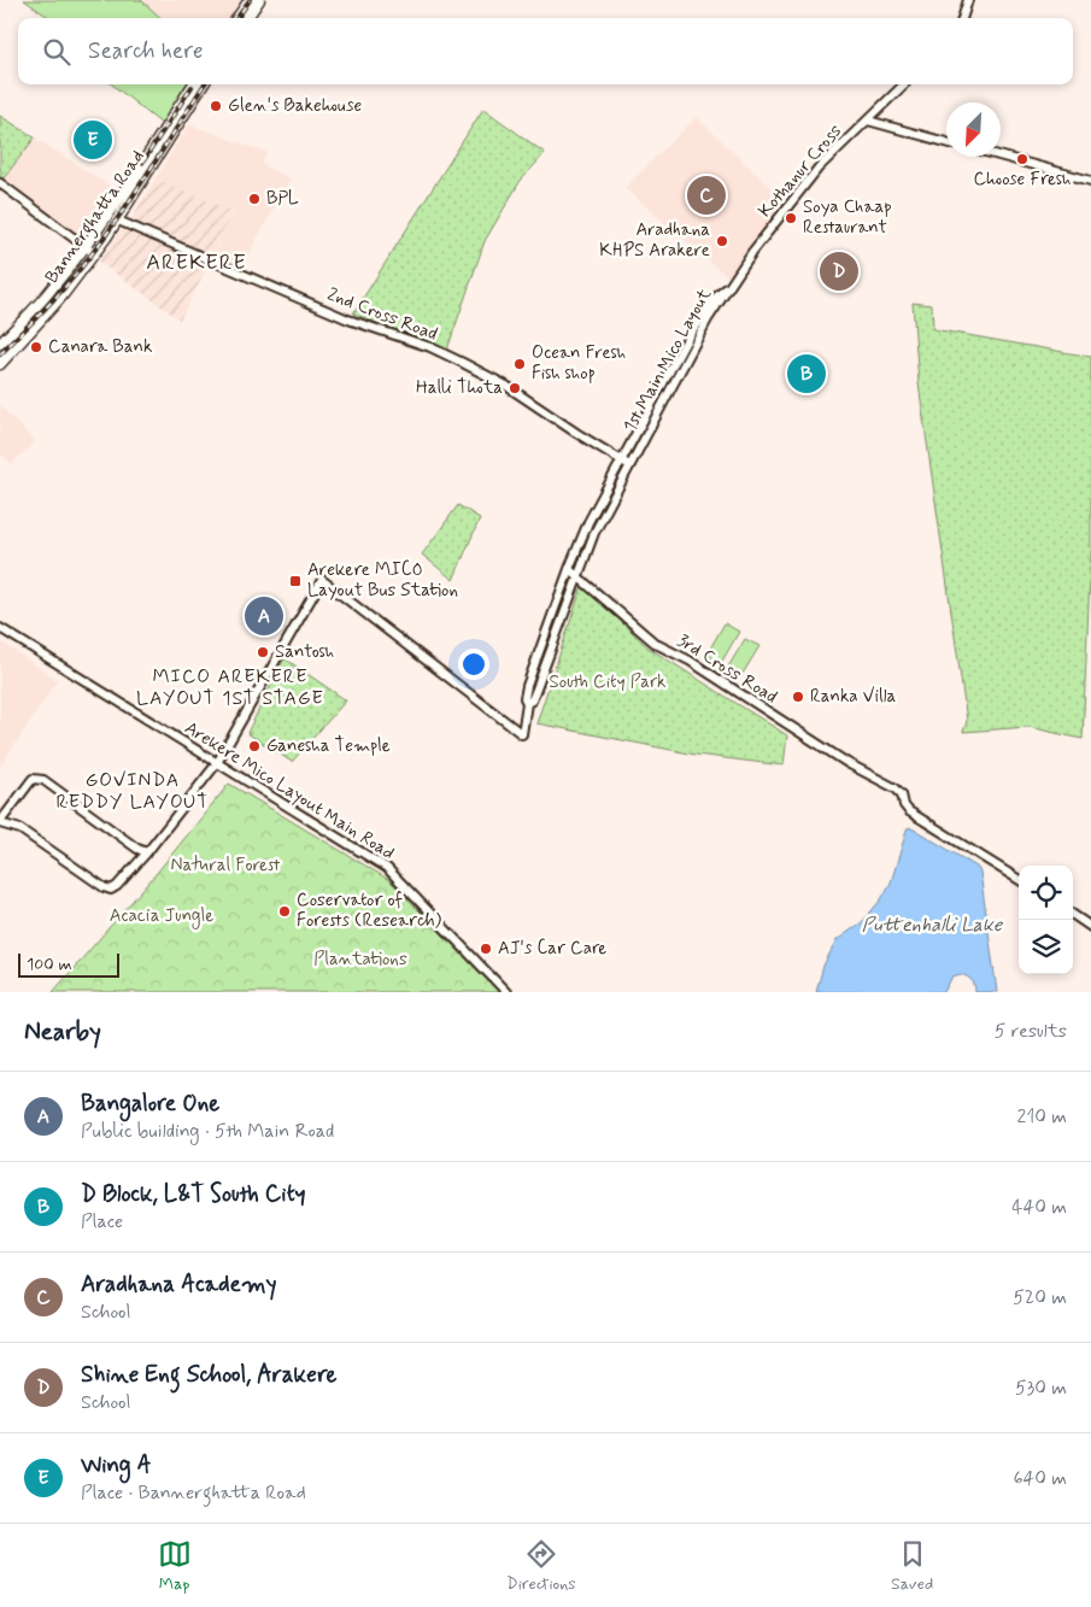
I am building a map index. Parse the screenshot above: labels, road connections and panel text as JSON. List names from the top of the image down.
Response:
{
  "streets": {
    "main road": ["Bannerghatta Road"],
    "street": [
      "Kothanur Cross",
      "2nd Cross Road",
      "1st Main Mico Layout",
      "3rd Cross Road",
      "Arekere Mico Layout Main Road"
    ]
  },
  "crossings": [
    ["Kothanur Cross", "1st Main Mico Layout"],
    ["Bannerghatta Road", "2nd Cross Road"],
    ["2nd Cross Road", "1st Main Mico Layout"],
    ["1st Main Mico Layout", "3rd Cross Road"],
    ["1st Main Mico Layout", "Arekere Mico Layout Main Road"]
  ],
  "districts": ["AREKERE", "MICO AREKERE LAYOUT 1ST STAGE", "GOVINDA REDDY LAYOUT"],
  "water": ["Puttenhalli Lake"],
  "parks": [
    "South City Park",
    "Natural Forest",
    "Acacia Jungle",
    "Plantations"
  ],
  "places": {
    "other": [
      "Glen's Bakehouse",
      "Choose Fresh",
      "BPL",
      "Soya Chaap Restaurant",
      "Aradhana KHPS Arakere",
      "Canara Bank",
      "Ocean Fresh Fish shop",
      "Halli Thota",
      "Santosh",
      "Ranka Villa",
      "Ganesha Temple",
      "Coservator of Forests (Research)",
      "AJ's Car Care"
    ],
    "transit": ["Arekere MICO Layout Bus Station"]
  },
  "scale_bar": "100 m",
  "north": "bottom left",
  "page": {
    "search": "Search here",
    "pins": [
      "E",
      "C",
      "D",
      "B",
      "A"
    ],
    "scale": "100 m",
    "heading": ["Nearby", "5 results"],
    "list": [
      {
        "mark": "A",
        "name": "Bangalore One",
        "note": "Public building · 5th Main Road",
        "value": "210 m"
      },
      {
        "mark": "B",
        "name": "D Block, L&T South City",
        "note": "Place",
        "value": "440 m"
      },
      {
        "mark": "C",
        "name": "Aradhana Academy",
        "note": "School",
        "value": "520 m"
      },
      {
        "mark": "D",
        "name": "Shine Eng School, Arakere",
        "note": "School",
        "value": "530 m"
      },
      {
        "mark": "E",
        "name": "Wing A",
        "note": "Place · Bannerghatta Road",
        "value": "640 m"
      }
    ],
    "nav": ["Map", "Directions", "Saved"]
  }
}
